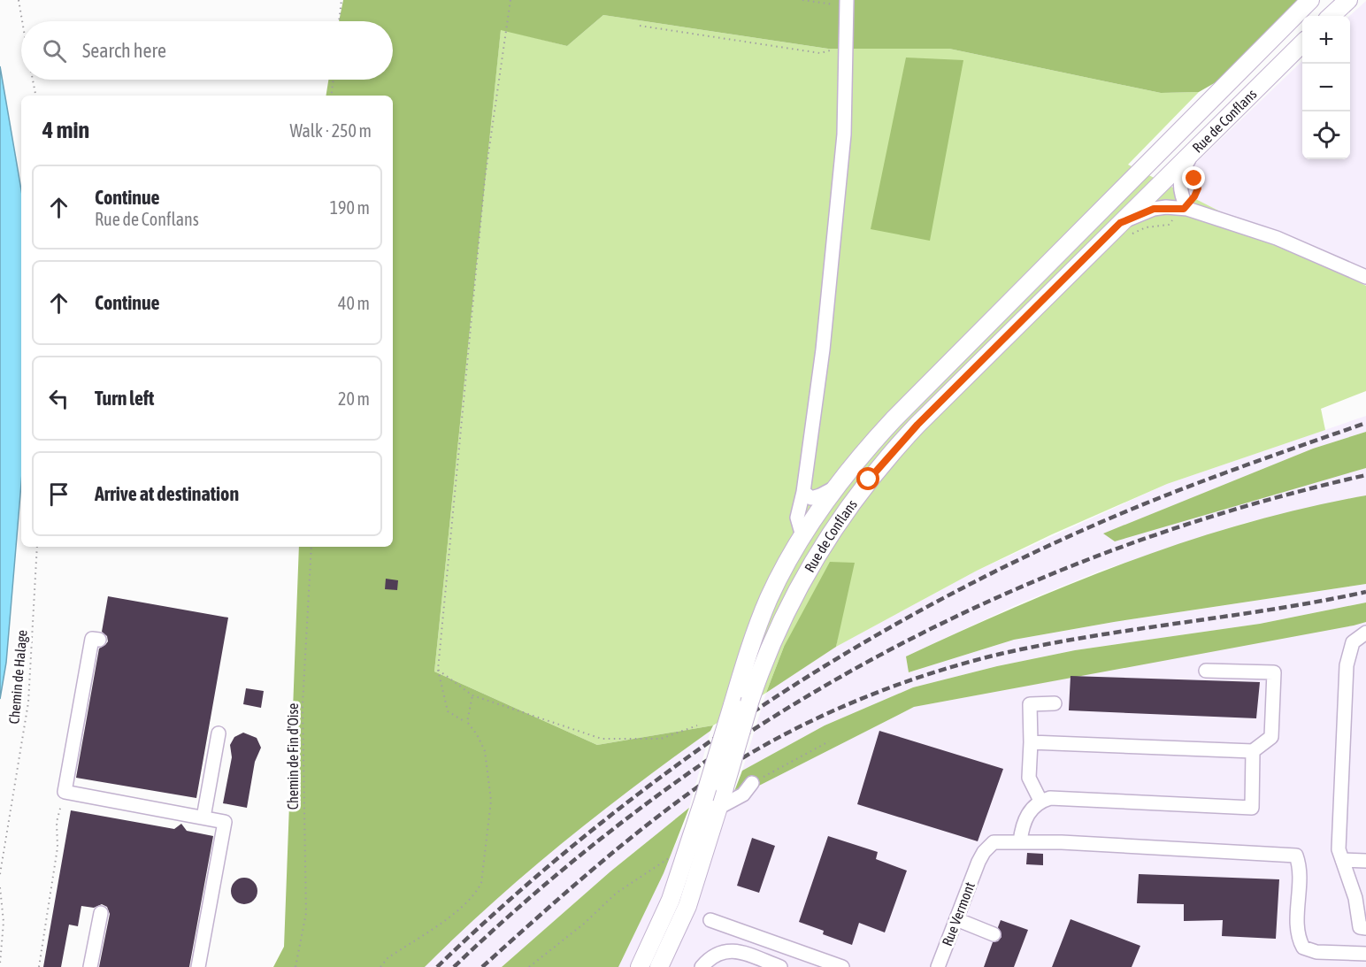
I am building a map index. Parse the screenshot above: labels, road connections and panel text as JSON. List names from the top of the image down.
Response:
{
  "streets": {
    "main road": ["Rue de Conflans"],
    "street": ["Rue Vermont"],
    "path": ["Chemin de Halage", "Chemin de Fin d'Oise"]
  },
  "page": {
    "map_buttons": ["+", "−"],
    "search": "Search here",
    "heading": ["4 min", "Walk · 250 m"],
    "list": [
      ["Continue", "Rue de Conflans", "190 m"],
      ["Continue", "40 m"],
      ["Turn left", "20 m"],
      "Arrive at destination"
    ]
  }
}
